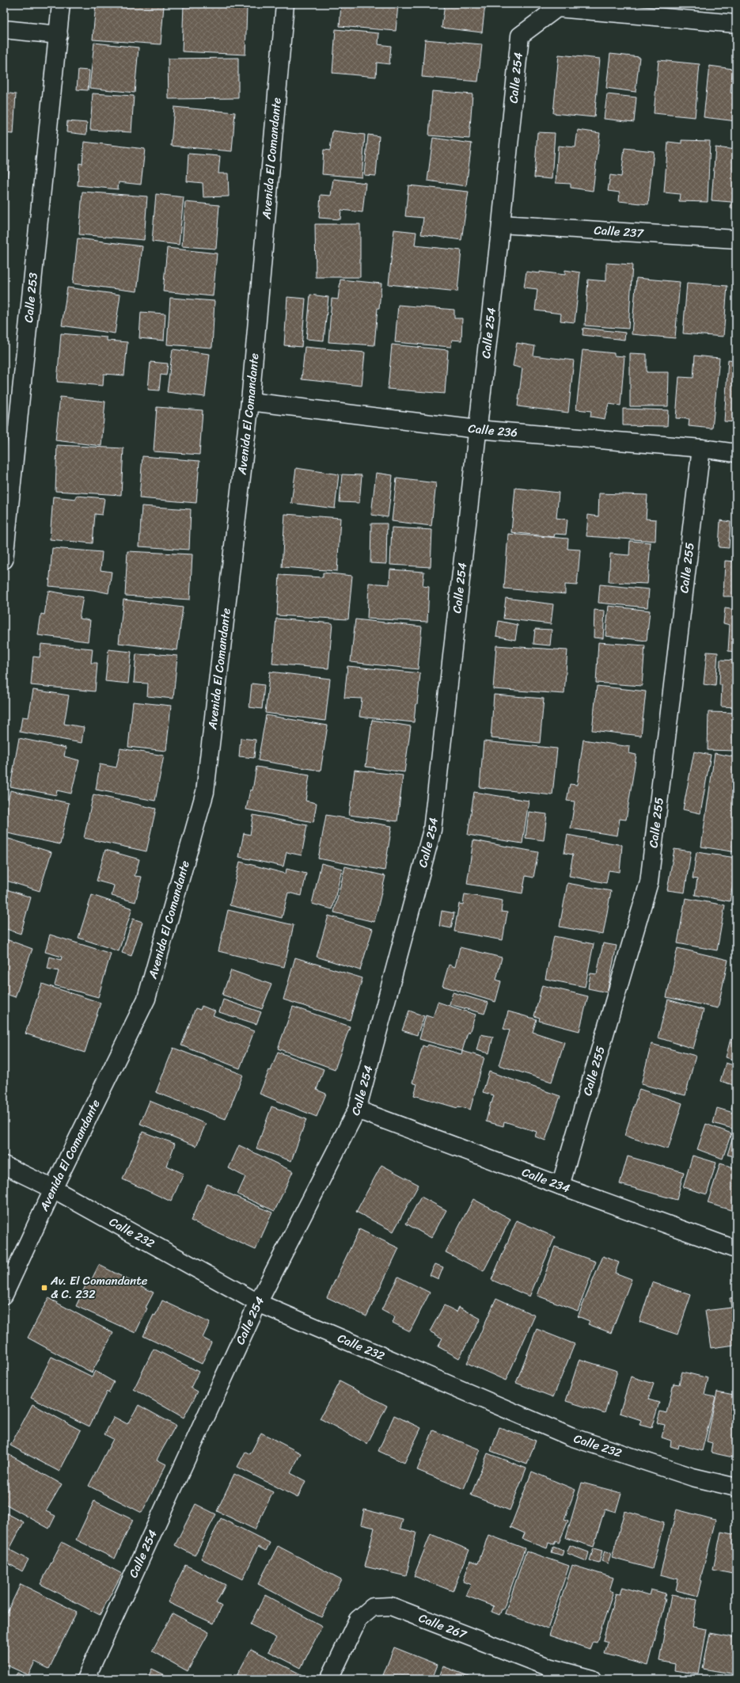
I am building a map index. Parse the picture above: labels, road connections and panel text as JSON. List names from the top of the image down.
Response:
{
  "streets": {
    "street": [
      "Calle 254",
      "Avenida El Comandante",
      "Calle 237",
      "Calle 253",
      "Calle 236",
      "Calle 255",
      "Calle 234",
      "Calle 232",
      "Calle 267"
    ]
  },
  "crossings": [
    ["Calle 254", "Calle 237"],
    ["Calle 254", "Calle 236"],
    ["Calle 254", "Calle 234"],
    ["Calle 254", "Calle 232"],
    ["Avenida El Comandante", "Calle 236"],
    ["Avenida El Comandante", "Calle 232"],
    ["Calle 236", "Calle 255"],
    ["Calle 255", "Calle 234"]
  ],
  "places": {
    "transit": ["Av. El Comandante & C. 232"]
  }
}
